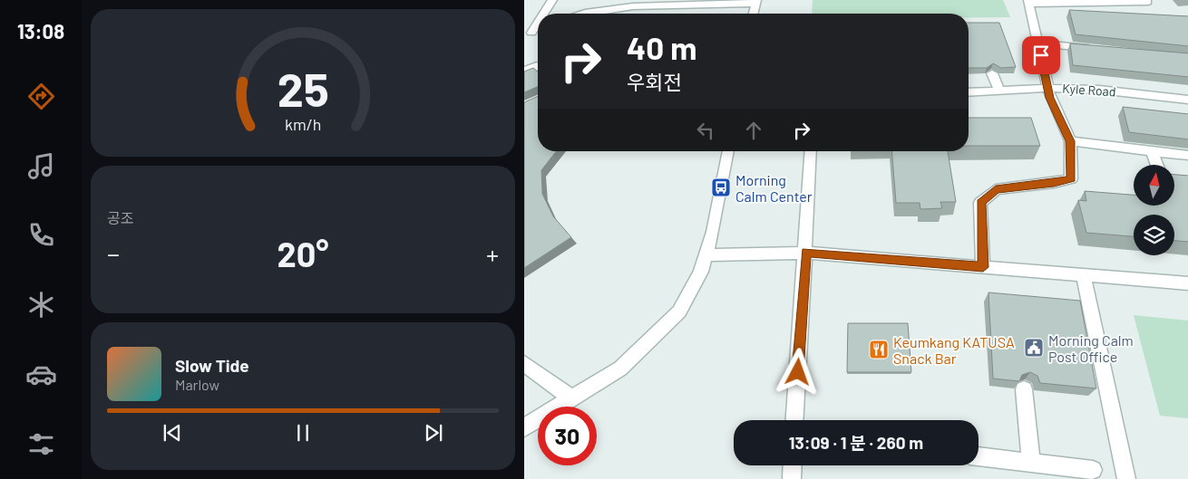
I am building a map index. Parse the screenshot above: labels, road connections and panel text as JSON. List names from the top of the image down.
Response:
{
  "streets": {
    "street": ["Kyle Road"]
  },
  "places": {
    "bus stop": ["Morning Calm Center"],
    "public building": ["Morning Calm Post Office"],
    "restaurant": ["Keumkang KATUSA Snack Bar"]
  },
  "north": "top",
  "page": {
    "tabs": "13:08",
    "turn": ["40 m", "우회전"],
    "tile": "공조",
    "heat": ["−", "20°", "+"],
    "song": ["Slow Tide", "Marlow"],
    "limit": "30",
    "trip": "13:09 · 1 분 · 260 m",
    "gauge": ["25", "km/h"]
  }
}
